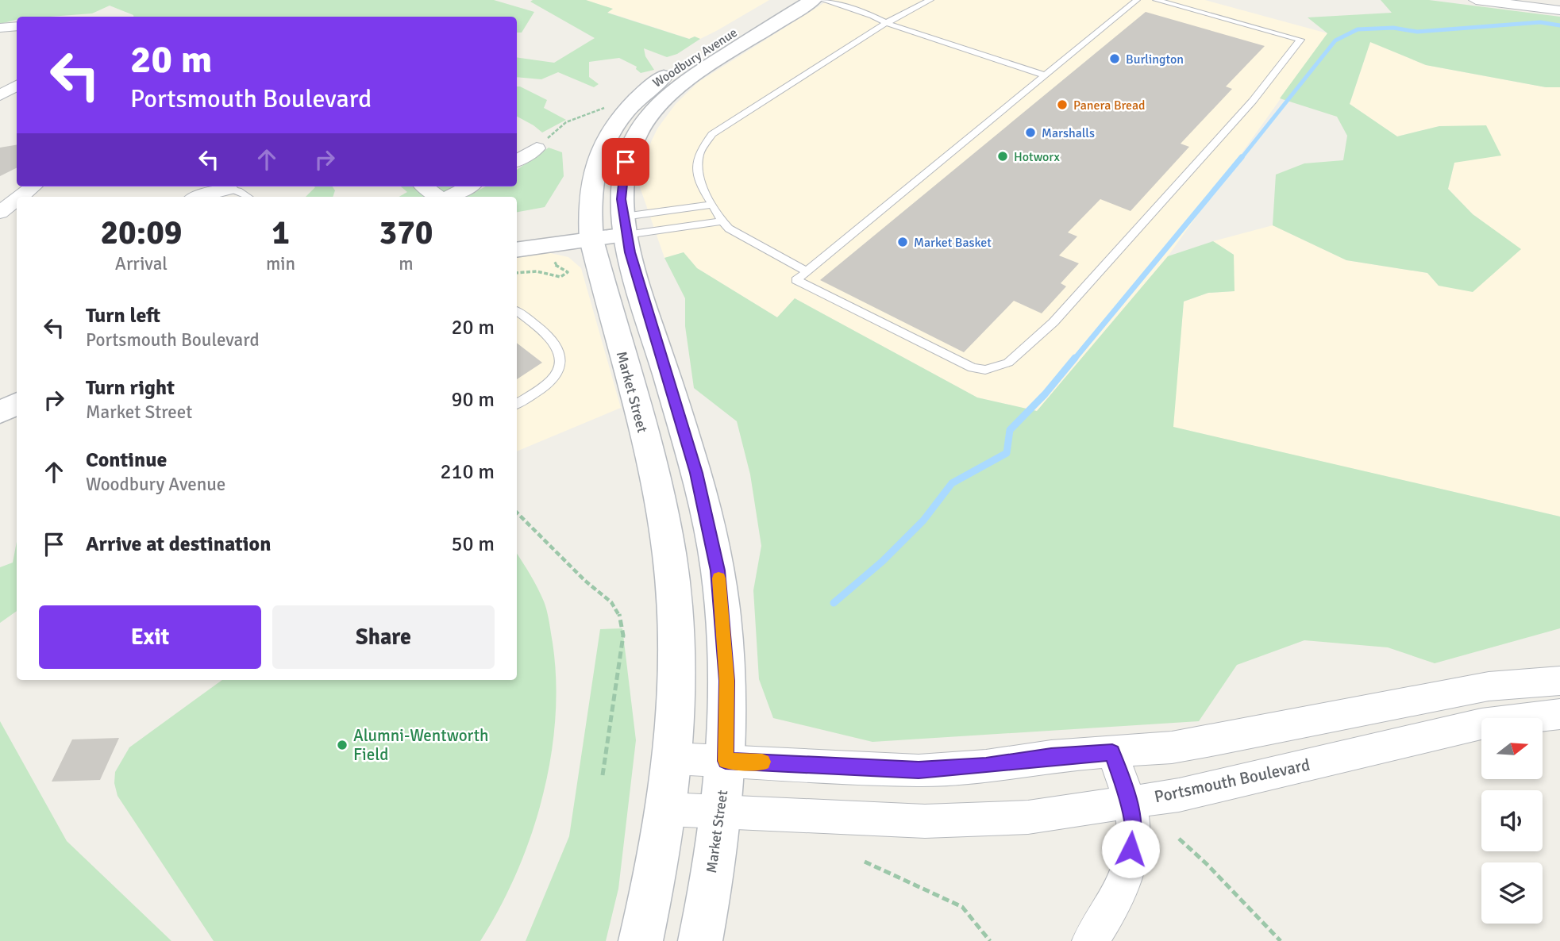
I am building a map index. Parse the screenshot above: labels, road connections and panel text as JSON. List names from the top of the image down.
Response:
{
  "streets": {
    "main road": ["Woodbury Avenue", "Market Street"],
    "street": ["Portsmouth Boulevard"]
  },
  "crossings": [
    ["Woodbury Avenue", "Market Street"],
    ["Market Street", "Portsmouth Boulevard"]
  ],
  "places": [
    "Burlington",
    "Panera Bread",
    "Marshalls",
    "Hotworx",
    "Market Basket",
    "Alumni-Wentworth Field"
  ],
  "north": "right",
  "page": {
    "turn": ["20 m", "Portsmouth Boulevard"],
    "eta": [
      "20:09",
      "Arrival",
      "1",
      "min",
      "370",
      "m"
    ],
    "list": [
      {
        "name": "Turn left",
        "note": "Portsmouth Boulevard",
        "value": "20 m"
      },
      {
        "name": "Turn right",
        "note": "Market Street",
        "value": "90 m"
      },
      {
        "name": "Continue",
        "note": "Woodbury Avenue",
        "value": "210 m"
      },
      {
        "name": "Arrive at destination",
        "value": "50 m"
      }
    ],
    "buttons": ["Exit", "Share"]
  }
}
